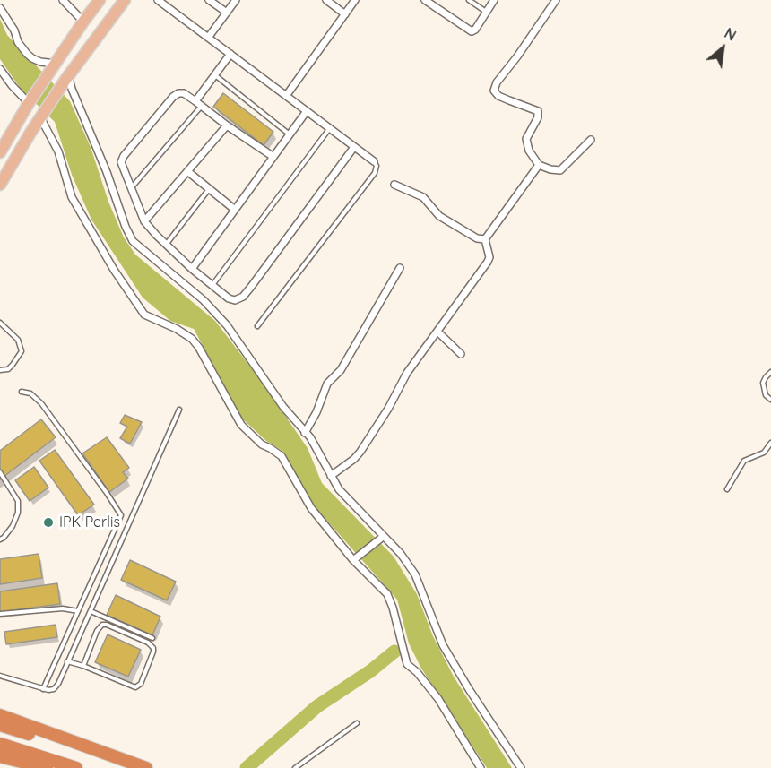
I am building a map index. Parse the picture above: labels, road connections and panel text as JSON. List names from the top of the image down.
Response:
{
  "places": ["IPK Perlis"],
  "north": "top right"
}
